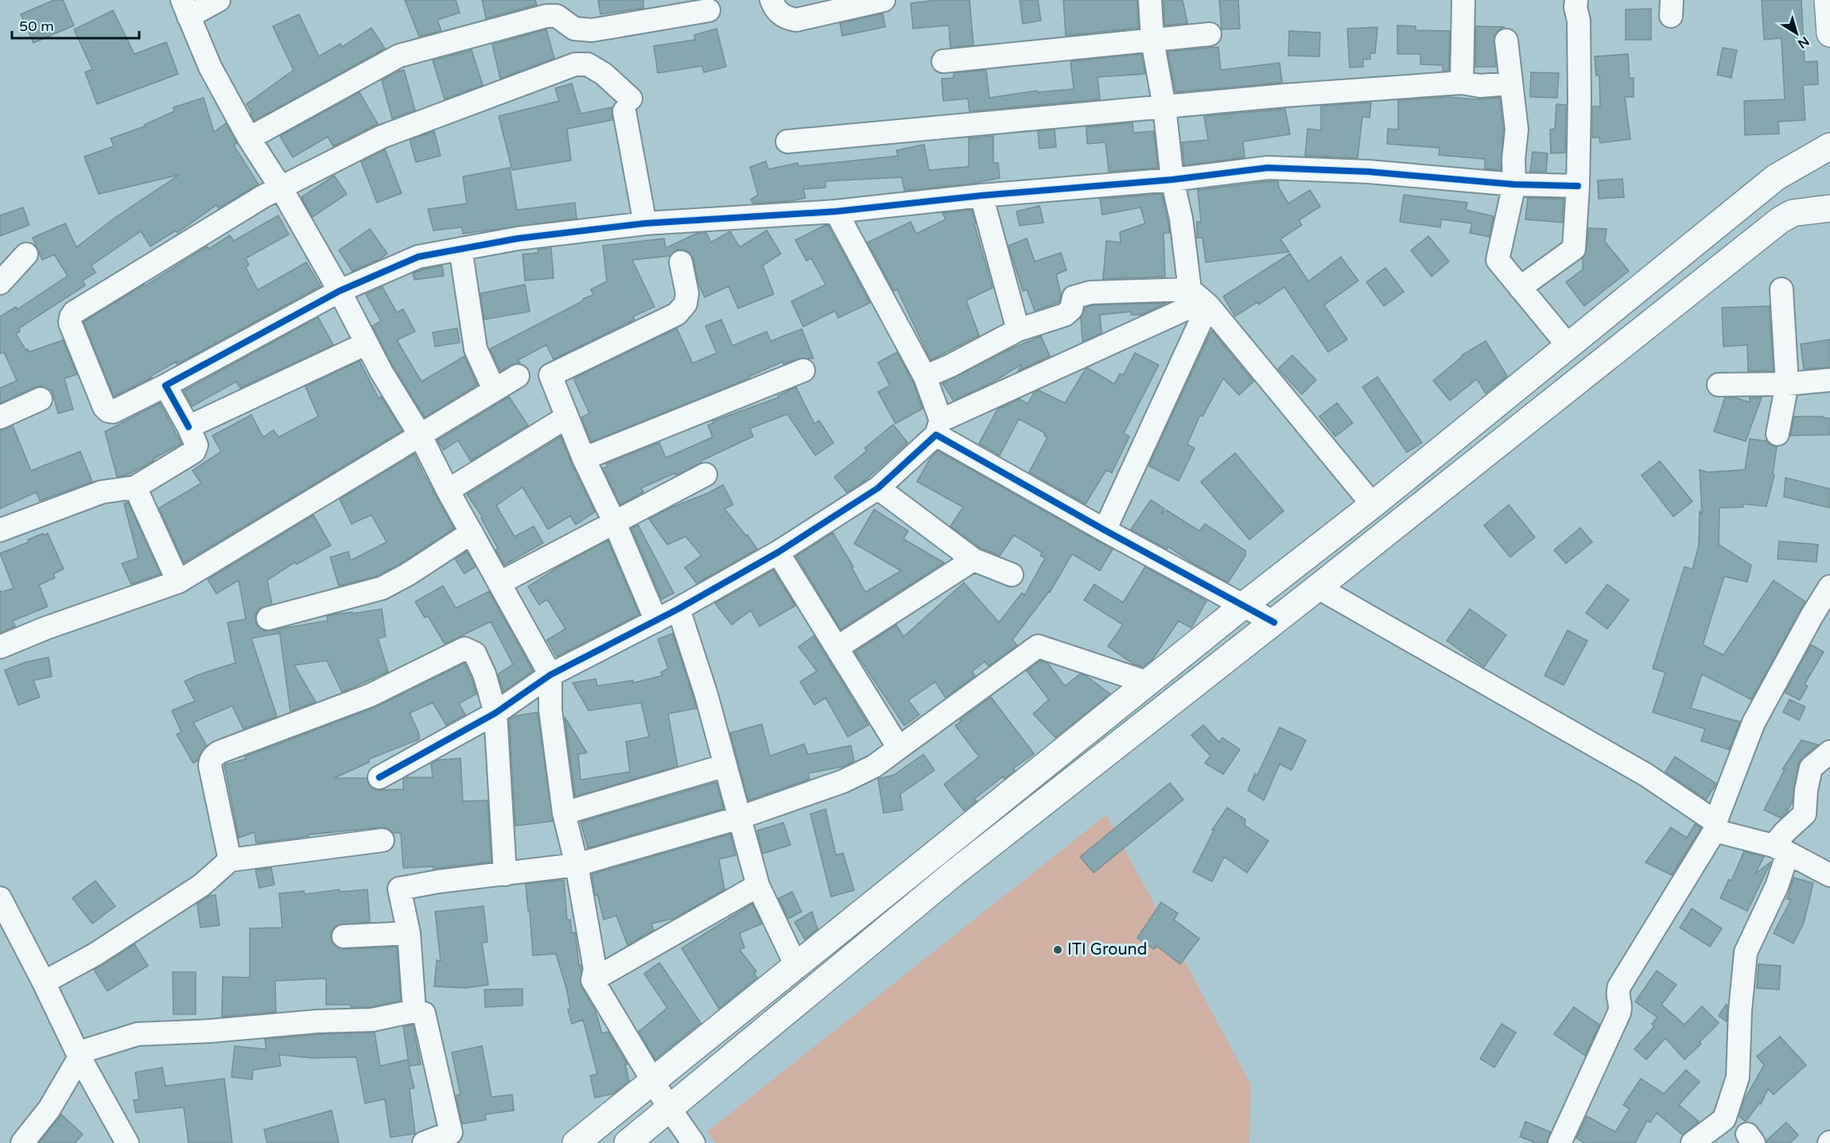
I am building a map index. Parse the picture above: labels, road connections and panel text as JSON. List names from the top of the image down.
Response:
{
  "places": ["ITI Ground"],
  "scale_bar": "50 m",
  "north": "bottom right"
}
